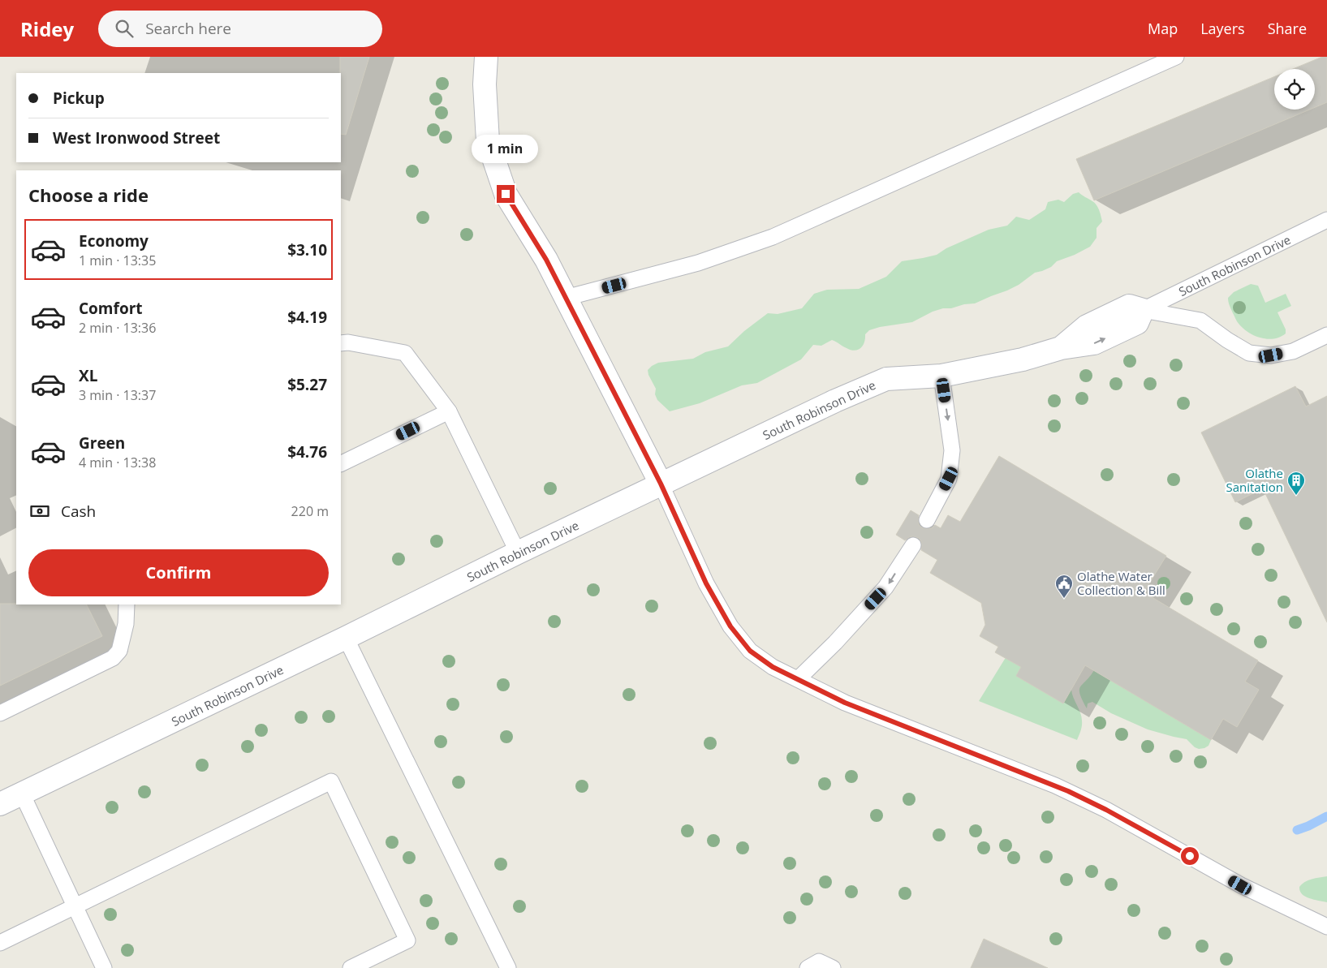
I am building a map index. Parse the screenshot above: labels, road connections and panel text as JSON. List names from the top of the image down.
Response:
{
  "streets": {
    "street": ["South Robinson Drive"]
  },
  "places": {
    "building": ["Olathe Sanitation"],
    "public building": ["Olathe Water Collection & Bill"]
  },
  "page": {
    "header": "Ridey",
    "search": "Search here",
    "nav": ["Map", "Layers", "Share"],
    "banner": ["Pickup", "West Ironwood Street"],
    "bubble": "1 min",
    "heading": "Choose a ride",
    "list": [
      {
        "name": "Economy",
        "note": "1 min · 13:35",
        "value": "$3.10"
      },
      {
        "name": "Comfort",
        "note": "2 min · 13:36",
        "value": "$4.19"
      },
      {
        "name": "XL",
        "note": "3 min · 13:37",
        "value": "$5.27"
      },
      {
        "name": "Green",
        "note": "4 min · 13:38",
        "value": "$4.76"
      }
    ],
    "pay": ["Cash", "220 m"],
    "buttons": "Confirm"
  }
}
